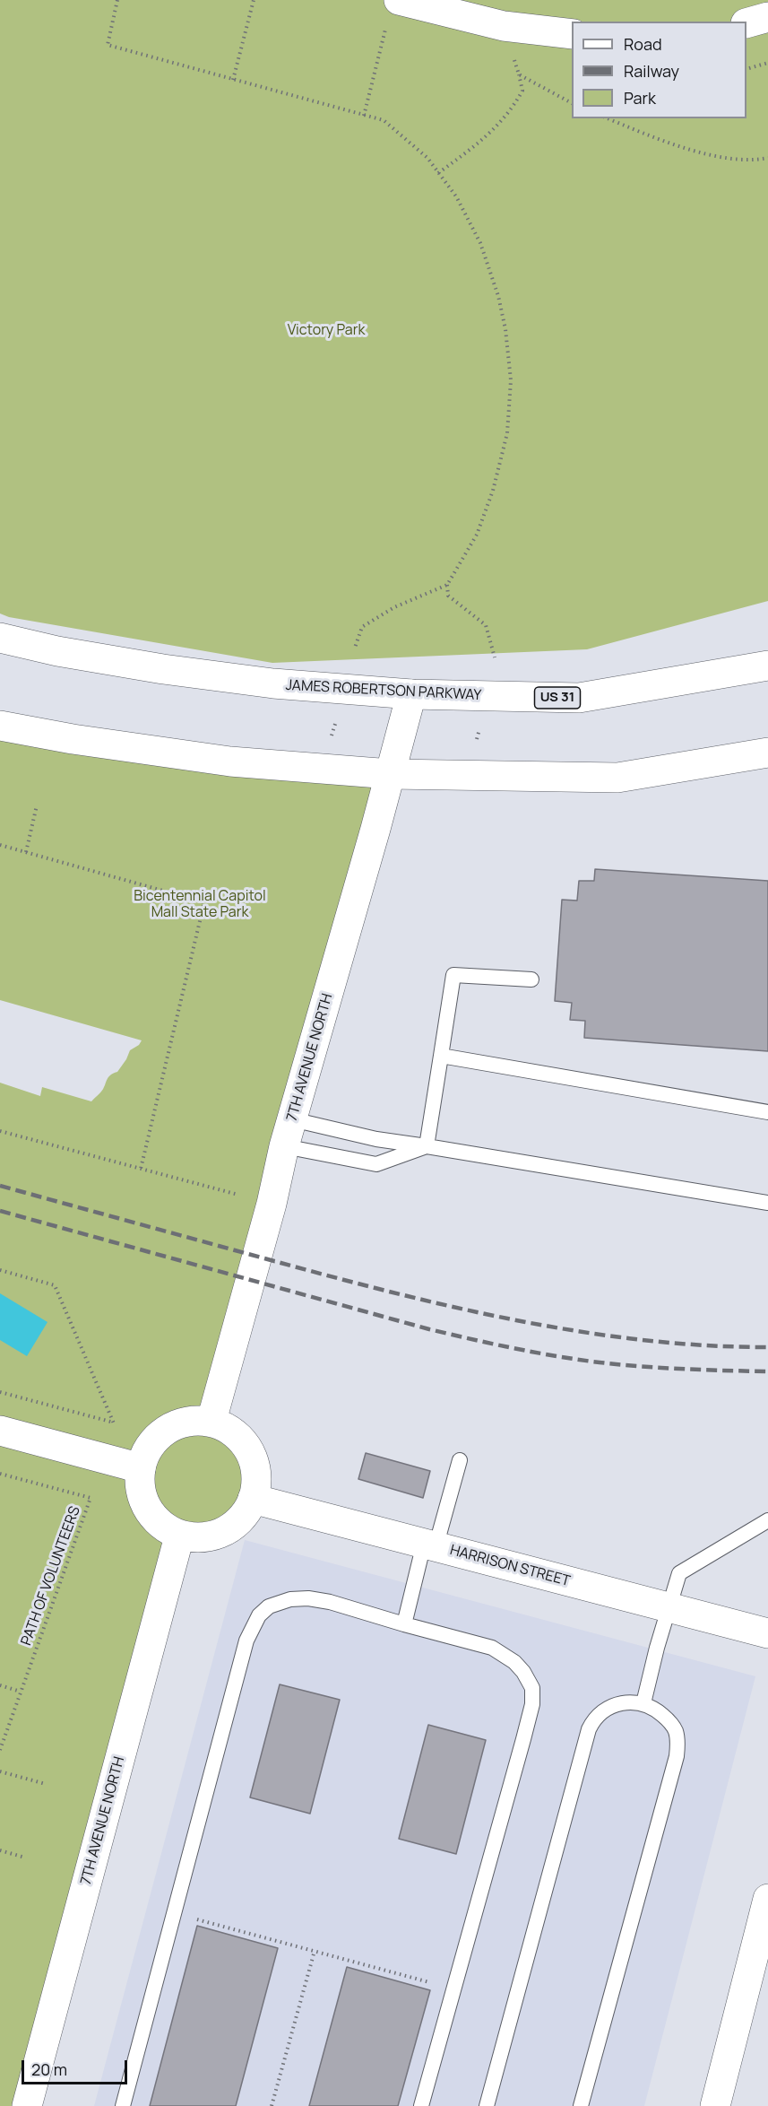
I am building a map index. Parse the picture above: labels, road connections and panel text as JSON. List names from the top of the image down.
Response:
{
  "streets": {
    "street": [
      "JAMES ROBERTSON PARKWAY",
      "US 31",
      "7TH AVENUE NORTH",
      "HARRISON STREET"
    ],
    "path": ["PATH OF VOLUNTEERS"]
  },
  "crossings": [
    ["JAMES ROBERTSON PARKWAY", "7TH AVENUE NORTH"],
    ["7TH AVENUE NORTH", "HARRISON STREET"]
  ],
  "parks": ["Victory Park", "Bicentennial Capitol Mall State Park"],
  "legend": ["Road", "Railway", "Park"],
  "scale_bar": "20 m"
}
